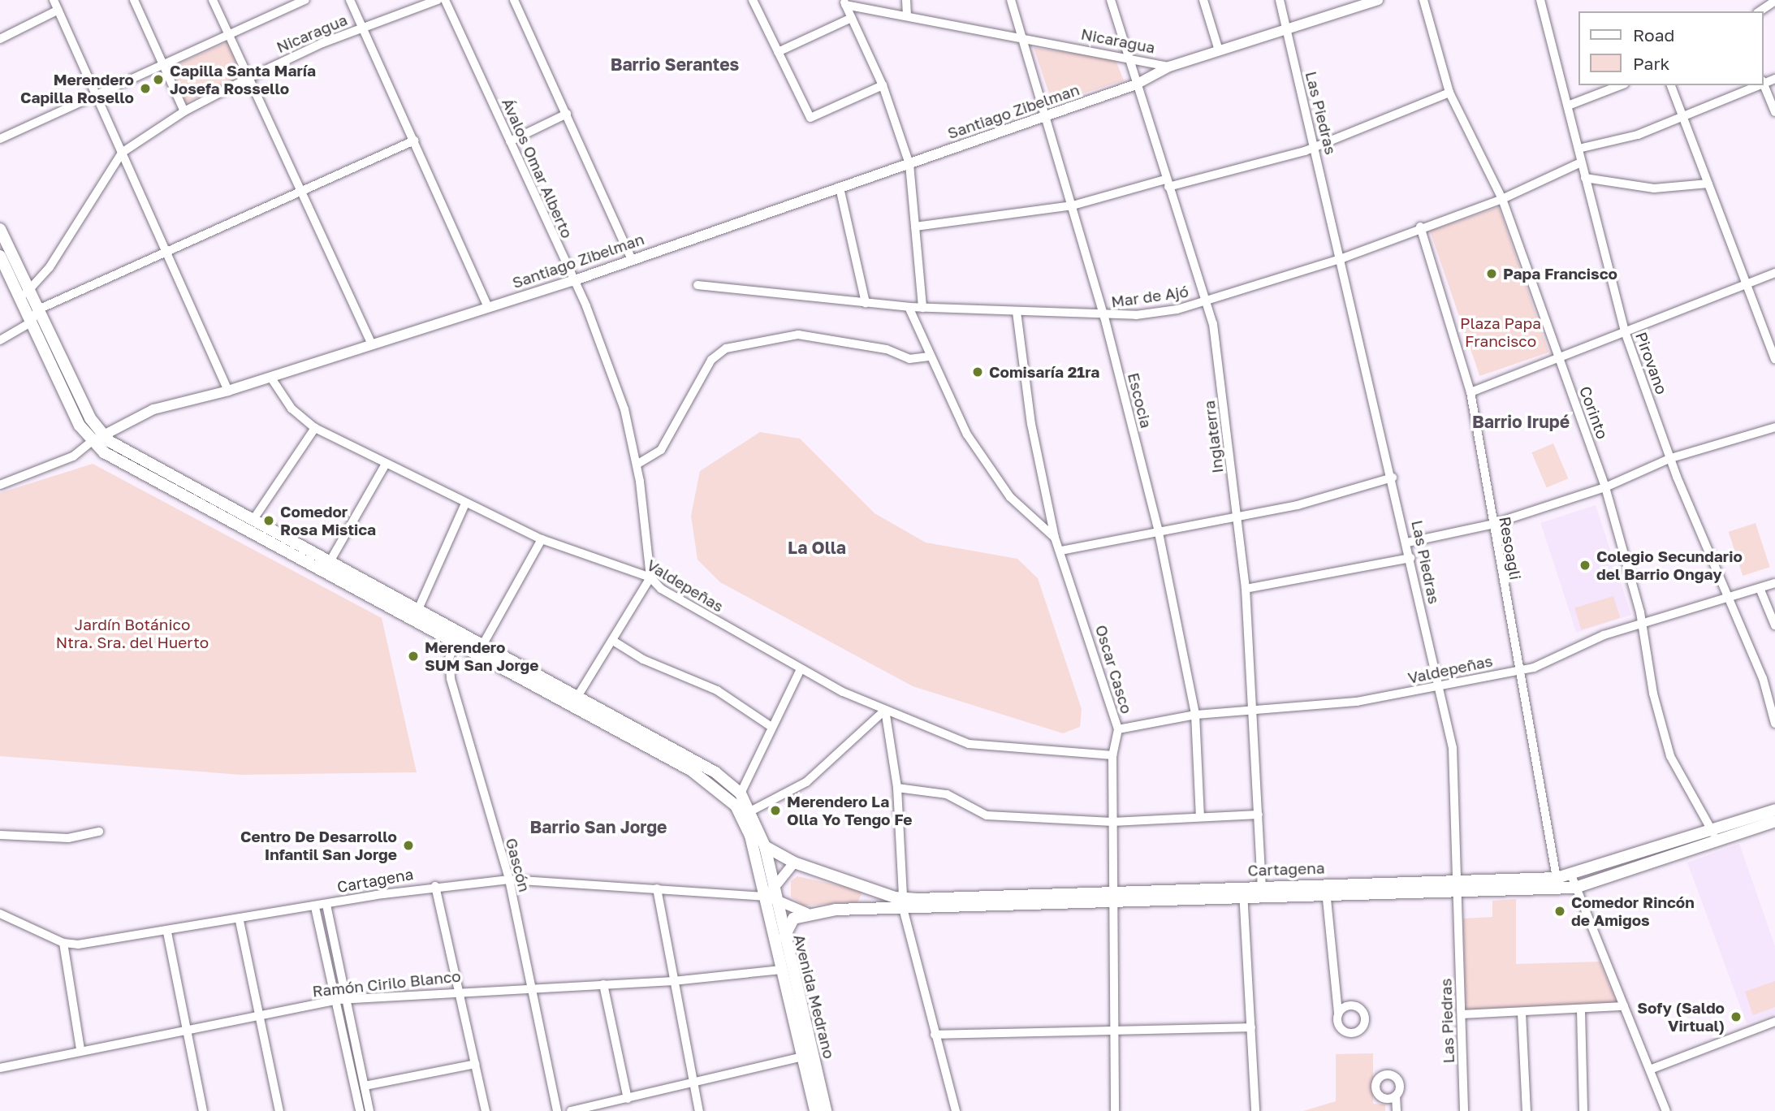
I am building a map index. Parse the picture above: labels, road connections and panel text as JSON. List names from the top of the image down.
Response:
{
  "streets": {
    "main road": ["Cartagena", "Avenida Medrano"],
    "street": [
      "Nicaragua",
      "Santiago Zibelman",
      "Las Piedras",
      "Ávalos Omar Alberto",
      "Mar de Ajó",
      "Pirovano",
      "Escocia",
      "Corinto",
      "Inglaterra",
      "Resoagli",
      "Valdepeñas",
      "Oscar Casco",
      "Gascón",
      "Ramón Cirilo Blanco"
    ]
  },
  "crossings": [
    ["Nicaragua", "Santiago Zibelman"],
    ["Nicaragua", "Las Piedras"],
    ["Nicaragua", "Escocia"],
    ["Nicaragua", "Inglaterra"],
    ["Santiago Zibelman", "Ávalos Omar Alberto"],
    ["Santiago Zibelman", "Escocia"],
    ["Santiago Zibelman", "Inglaterra"],
    ["Santiago Zibelman", "Valdepeñas"],
    ["Las Piedras", "Mar de Ajó"],
    ["Las Piedras", "Valdepeñas"],
    ["Las Piedras", "Cartagena"],
    ["Ávalos Omar Alberto", "Valdepeñas"],
    ["Mar de Ajó", "Pirovano"],
    ["Mar de Ajó", "Escocia"],
    ["Mar de Ajó", "Corinto"],
    ["Mar de Ajó", "Inglaterra"],
    ["Mar de Ajó", "Resoagli"],
    ["Mar de Ajó", "Oscar Casco"],
    ["Pirovano", "Valdepeñas"],
    ["Escocia", "Valdepeñas"],
    ["Corinto", "Valdepeñas"],
    ["Corinto", "Cartagena"],
    ["Inglaterra", "Valdepeñas"],
    ["Inglaterra", "Cartagena"],
    ["Resoagli", "Valdepeñas"],
    ["Resoagli", "Cartagena"],
    ["Valdepeñas", "Oscar Casco"],
    ["Oscar Casco", "Cartagena"],
    ["Gascón", "Cartagena"],
    ["Gascón", "Ramón Cirilo Blanco"],
    ["Gascón", "Avenida Medrano"],
    ["Cartagena", "Avenida Medrano"],
    ["Ramón Cirilo Blanco", "Avenida Medrano"]
  ],
  "districts": [
    "Barrio Serantes",
    "Barrio Irupé",
    "La Olla",
    "Barrio San Jorge"
  ],
  "parks": ["Plaza Papa Francisco", "Jardín Botánico Ntra. Sra. del Huerto"],
  "places": [
    "Capilla Santa María Josefa Rossello",
    "Merendero Capilla Rosello",
    "Papa Francisco",
    "Comisaría 21ra",
    "Comedor Rosa Mistica",
    "Colegio Secundario del Barrio Ongay",
    "Merendero SUM San Jorge",
    "Merendero La Olla Yo Tengo Fe",
    "Centro De Desarrollo Infantil San Jorge",
    "Comedor Rincón de Amigos",
    "Sofy (Saldo Virtual)"
  ],
  "legend": ["Road", "Park"]
}
